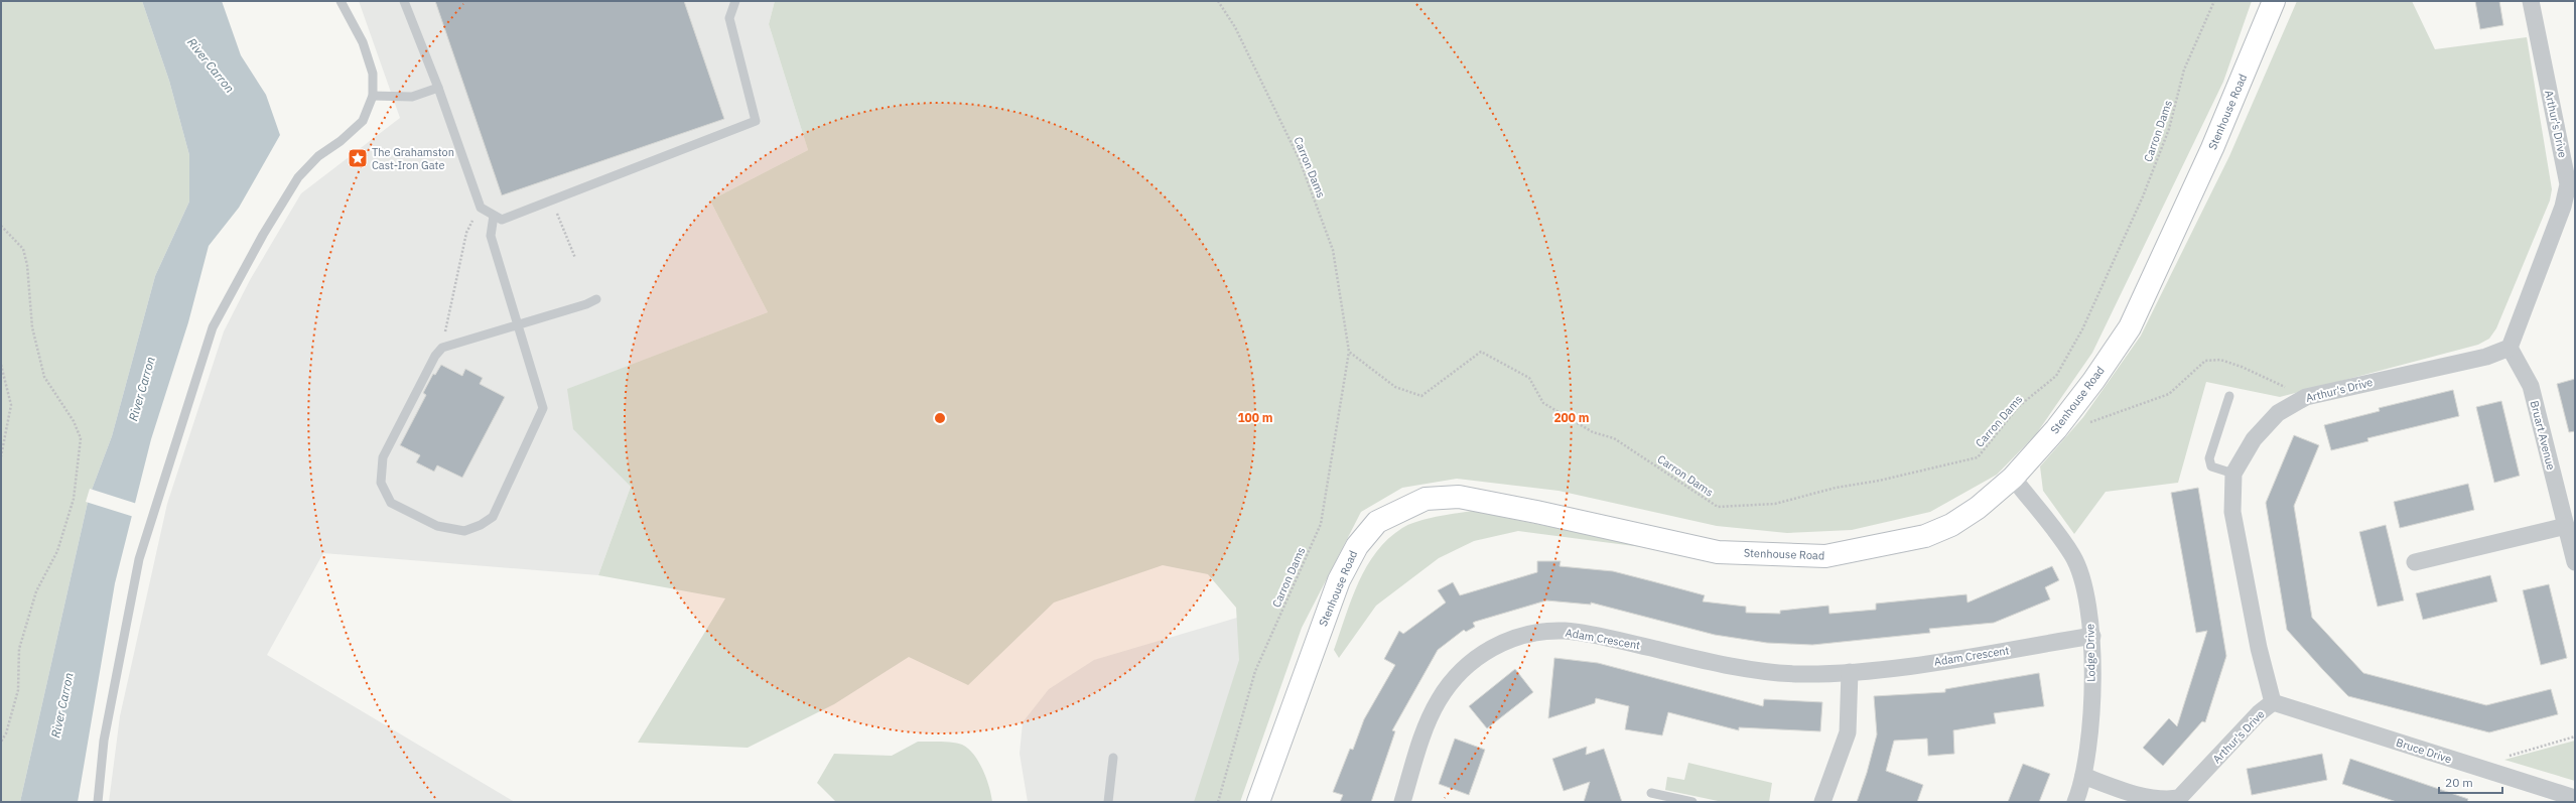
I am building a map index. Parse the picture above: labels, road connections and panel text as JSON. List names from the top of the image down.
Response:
{
  "streets": {
    "street": [
      "Stenhouse Road",
      "Arthur's Drive",
      "Bruart Avenue",
      "Adam Crescent",
      "Lodge Drive",
      "Bruce Drive"
    ],
    "path": ["Carron Dams"]
  },
  "crossings": [
    ["Stenhouse Road", "Lodge Drive"],
    ["Arthur's Drive", "Bruart Avenue"],
    ["Arthur's Drive", "Lodge Drive"],
    ["Arthur's Drive", "Bruce Drive"],
    ["Adam Crescent", "Lodge Drive"]
  ],
  "water": ["River Carron"],
  "places": {
    "place": ["The Grahamston Cast-Iron Gate"]
  },
  "scale_bar": "20 m",
  "rings": ["100 m", "200 m"]
}
